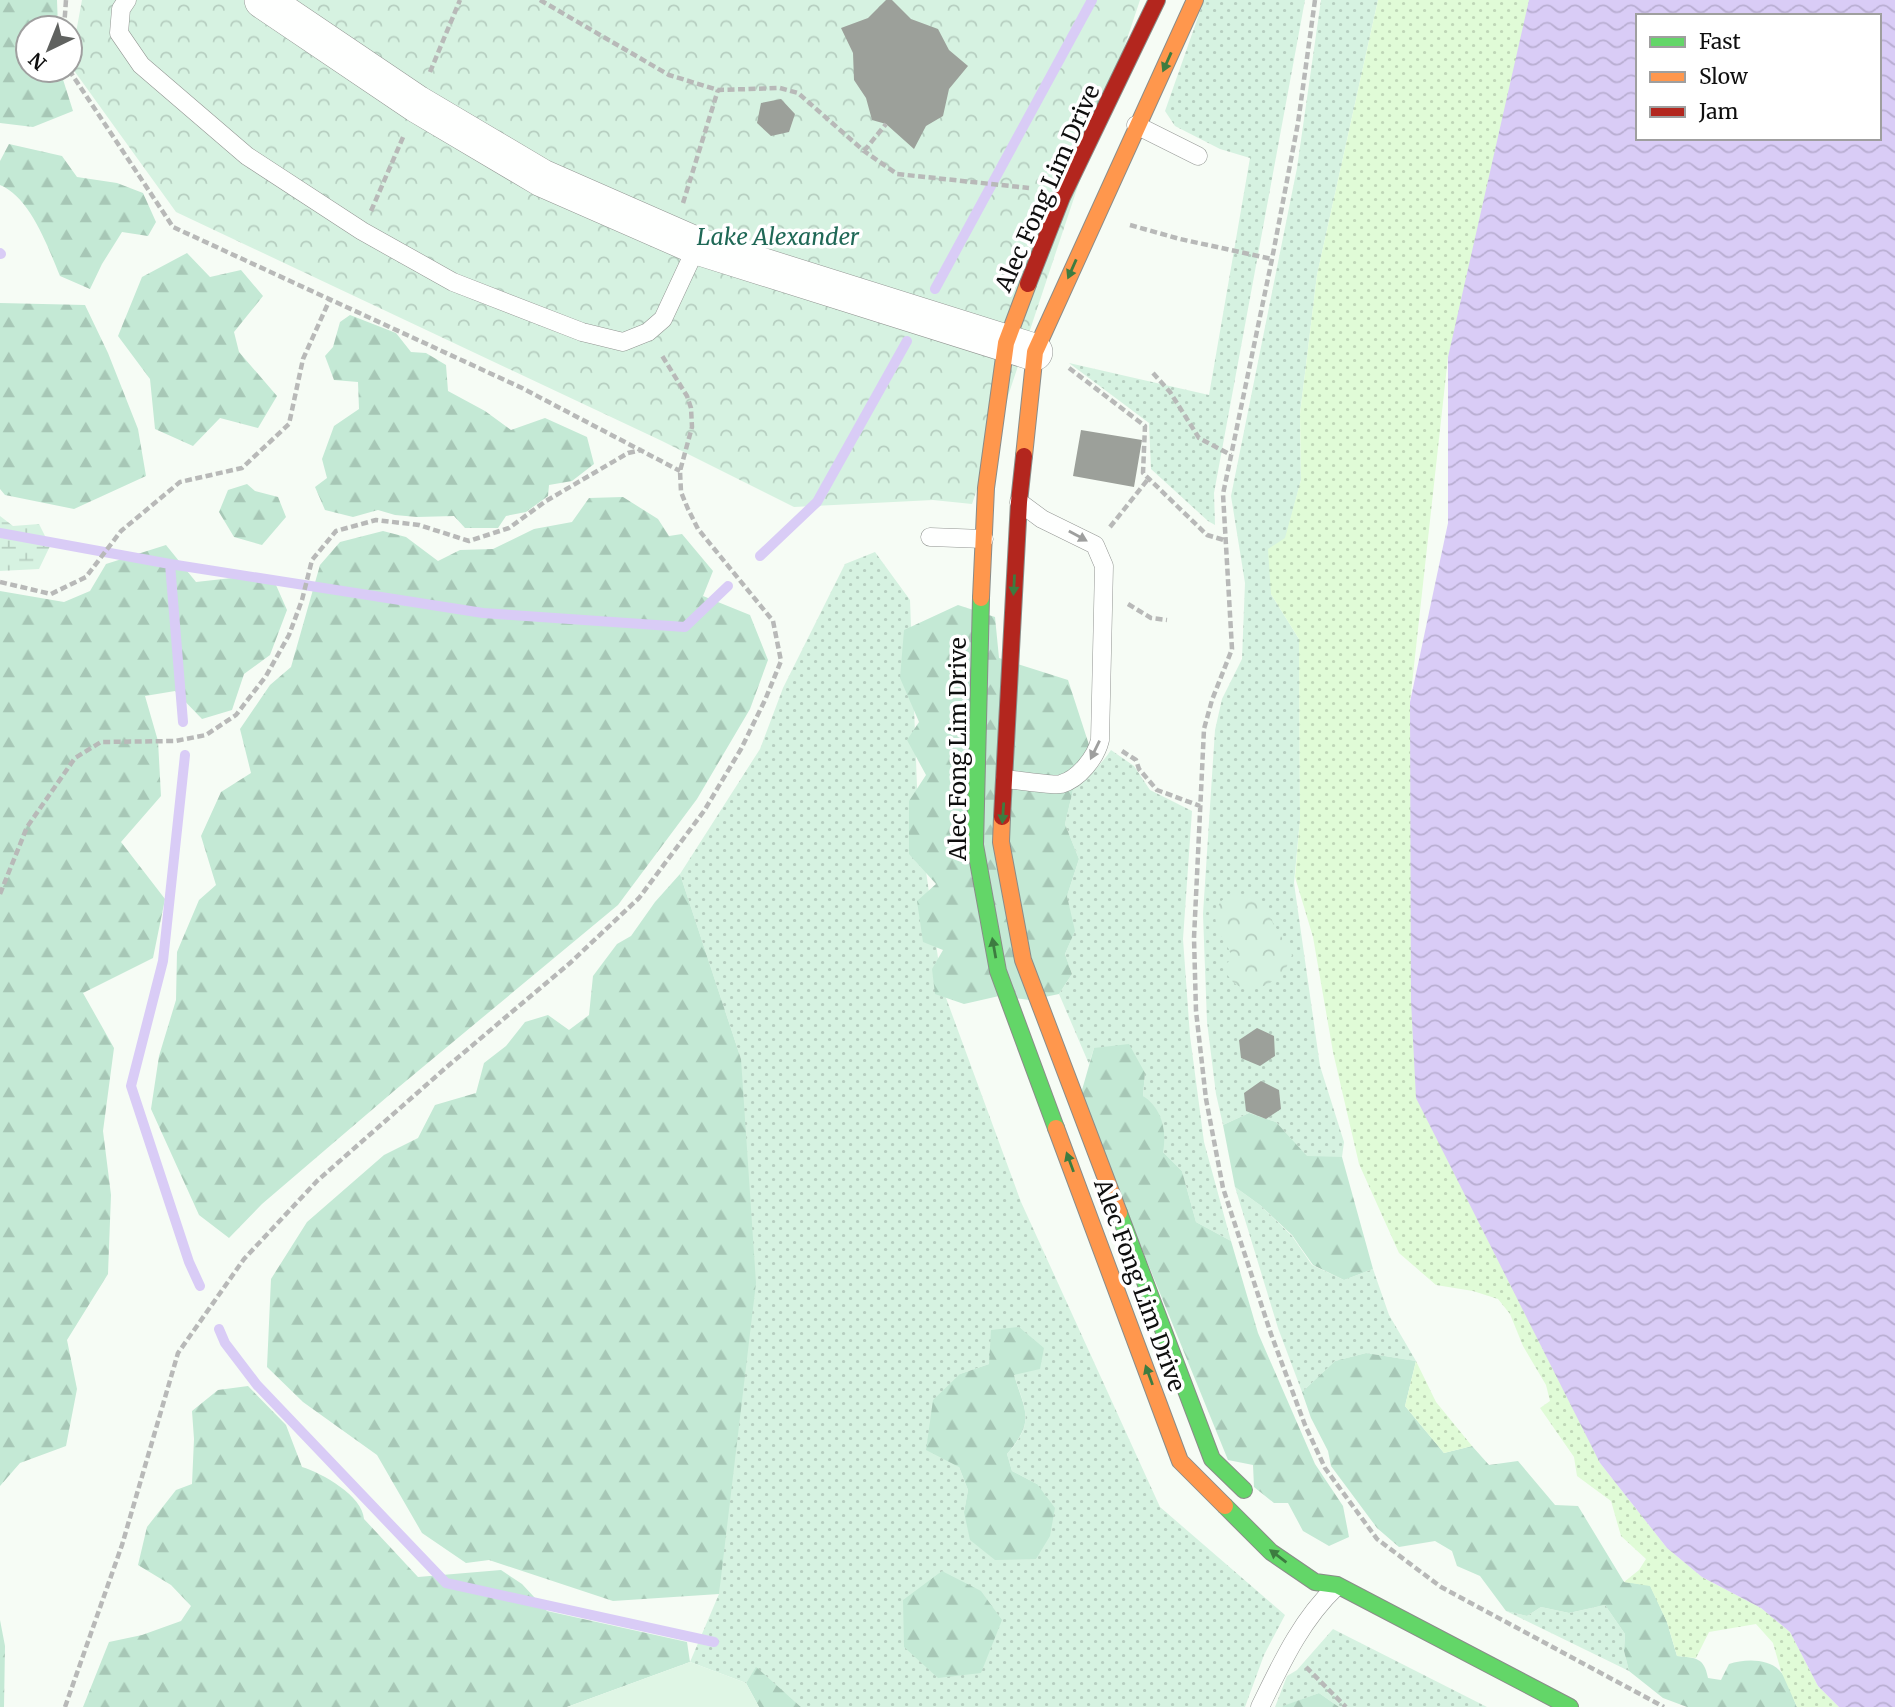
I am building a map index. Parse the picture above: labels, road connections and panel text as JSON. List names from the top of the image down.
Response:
{
  "streets": {
    "street": ["Alec Fong Lim Drive"]
  },
  "parks": ["Lake Alexander"],
  "legend": ["Fast", "Slow", "Jam"],
  "north": "bottom left"
}
